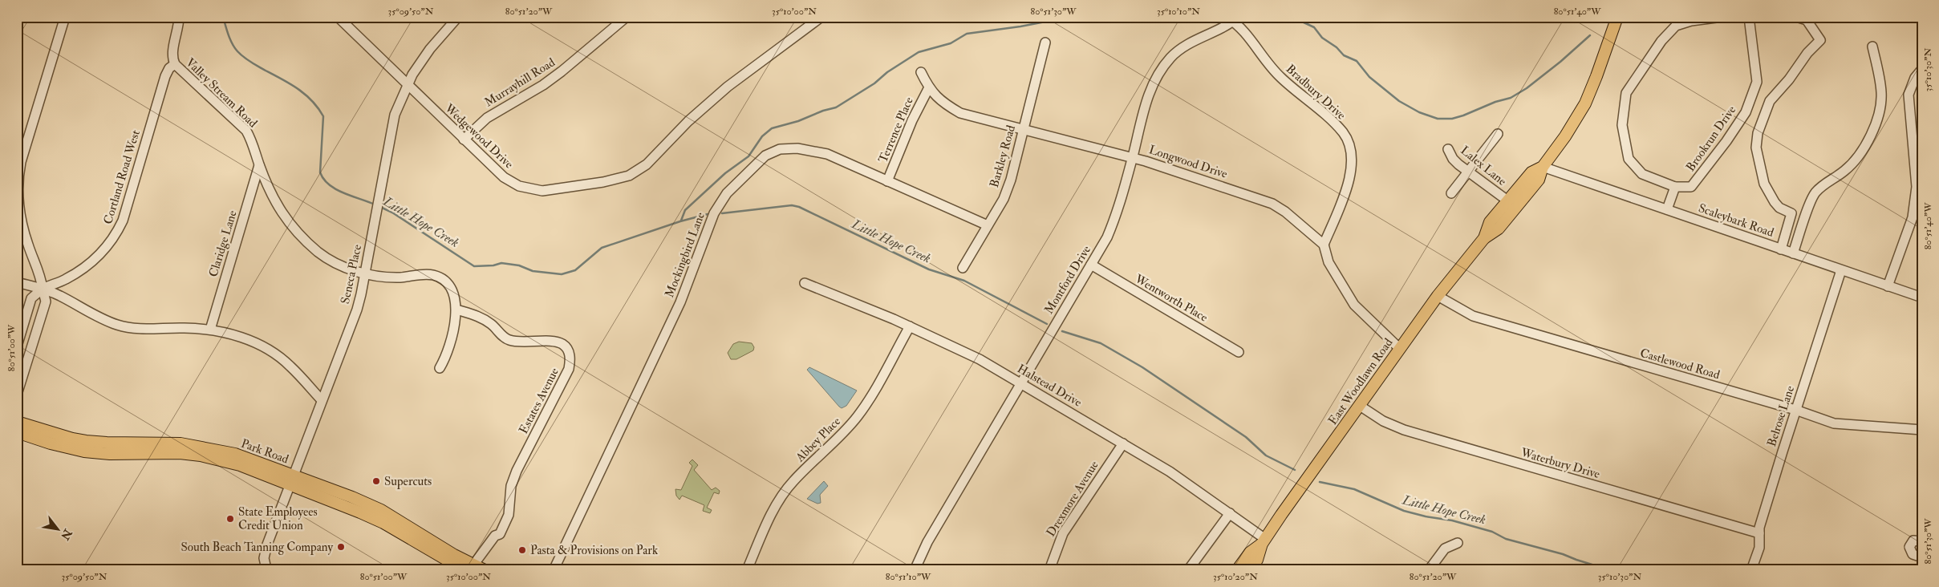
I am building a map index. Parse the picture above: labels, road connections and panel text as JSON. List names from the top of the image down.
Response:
{
  "streets": {
    "main road": ["East Woodlawn Road", "Park Road"],
    "street": [
      "Murrayhill Road",
      "Bradbury Drive",
      "Valley Stream Road",
      "Terrence Place",
      "Wedgewood Drive",
      "Brookrun Drive",
      "Barkley Road",
      "Longwood Drive",
      "Lalex Lane",
      "Cortland Road West",
      "Scaleybark Road",
      "Claridge Lane",
      "Mockingbird Lane",
      "Seneca Place",
      "Montford Drive",
      "Wentworth Place",
      "Castlewood Road",
      "Halstead Drive",
      "Estates Avenue",
      "Belrose Lane",
      "Abbey Place",
      "Waterbury Drive",
      "Drexmore Avenue"
    ]
  },
  "crossings": [
    ["Murrayhill Road", "Wedgewood Drive"],
    ["Bradbury Drive", "Longwood Drive"],
    ["Bradbury Drive", "Montford Drive"],
    ["Valley Stream Road", "Cortland Road West"],
    ["Valley Stream Road", "Claridge Lane"],
    ["Valley Stream Road", "Seneca Place"],
    ["Valley Stream Road", "Estates Avenue"],
    ["Terrence Place", "Longwood Drive"],
    ["Terrence Place", "Mockingbird Lane"],
    ["Wedgewood Drive", "Seneca Place"],
    ["Barkley Road", "Longwood Drive"],
    ["Barkley Road", "Mockingbird Lane"],
    ["Longwood Drive", "Montford Drive"],
    ["Lalex Lane", "East Woodlawn Road"],
    ["Scaleybark Road", "East Woodlawn Road"],
    ["Scaleybark Road", "Belrose Lane"],
    ["Seneca Place", "Park Road"],
    ["Montford Drive", "Wentworth Place"],
    ["Montford Drive", "Halstead Drive"],
    ["Castlewood Road", "East Woodlawn Road"],
    ["Castlewood Road", "Belrose Lane"],
    ["East Woodlawn Road", "Halstead Drive"],
    ["East Woodlawn Road", "Waterbury Drive"],
    ["Halstead Drive", "Abbey Place"],
    ["Halstead Drive", "Drexmore Avenue"],
    ["Estates Avenue", "Park Road"],
    ["Belrose Lane", "Waterbury Drive"]
  ],
  "water": ["Little Hope Creek"],
  "places": [
    "Supercuts",
    "State Employees Credit Union",
    "South Beach Tanning Company",
    "Pasta & Provisions on Park"
  ],
  "north": "bottom right",
  "coordinates": [
    "35°09'50\"N",
    "80°51'20\"W",
    "35°10'00\"N",
    "80°51'30\"W",
    "35°10'10\"N",
    "80°51'40\"W",
    "35°10'30\"N",
    "80°51'00\"W",
    "80°51'10\"W",
    "35°10'20\"N"
  ]
}
